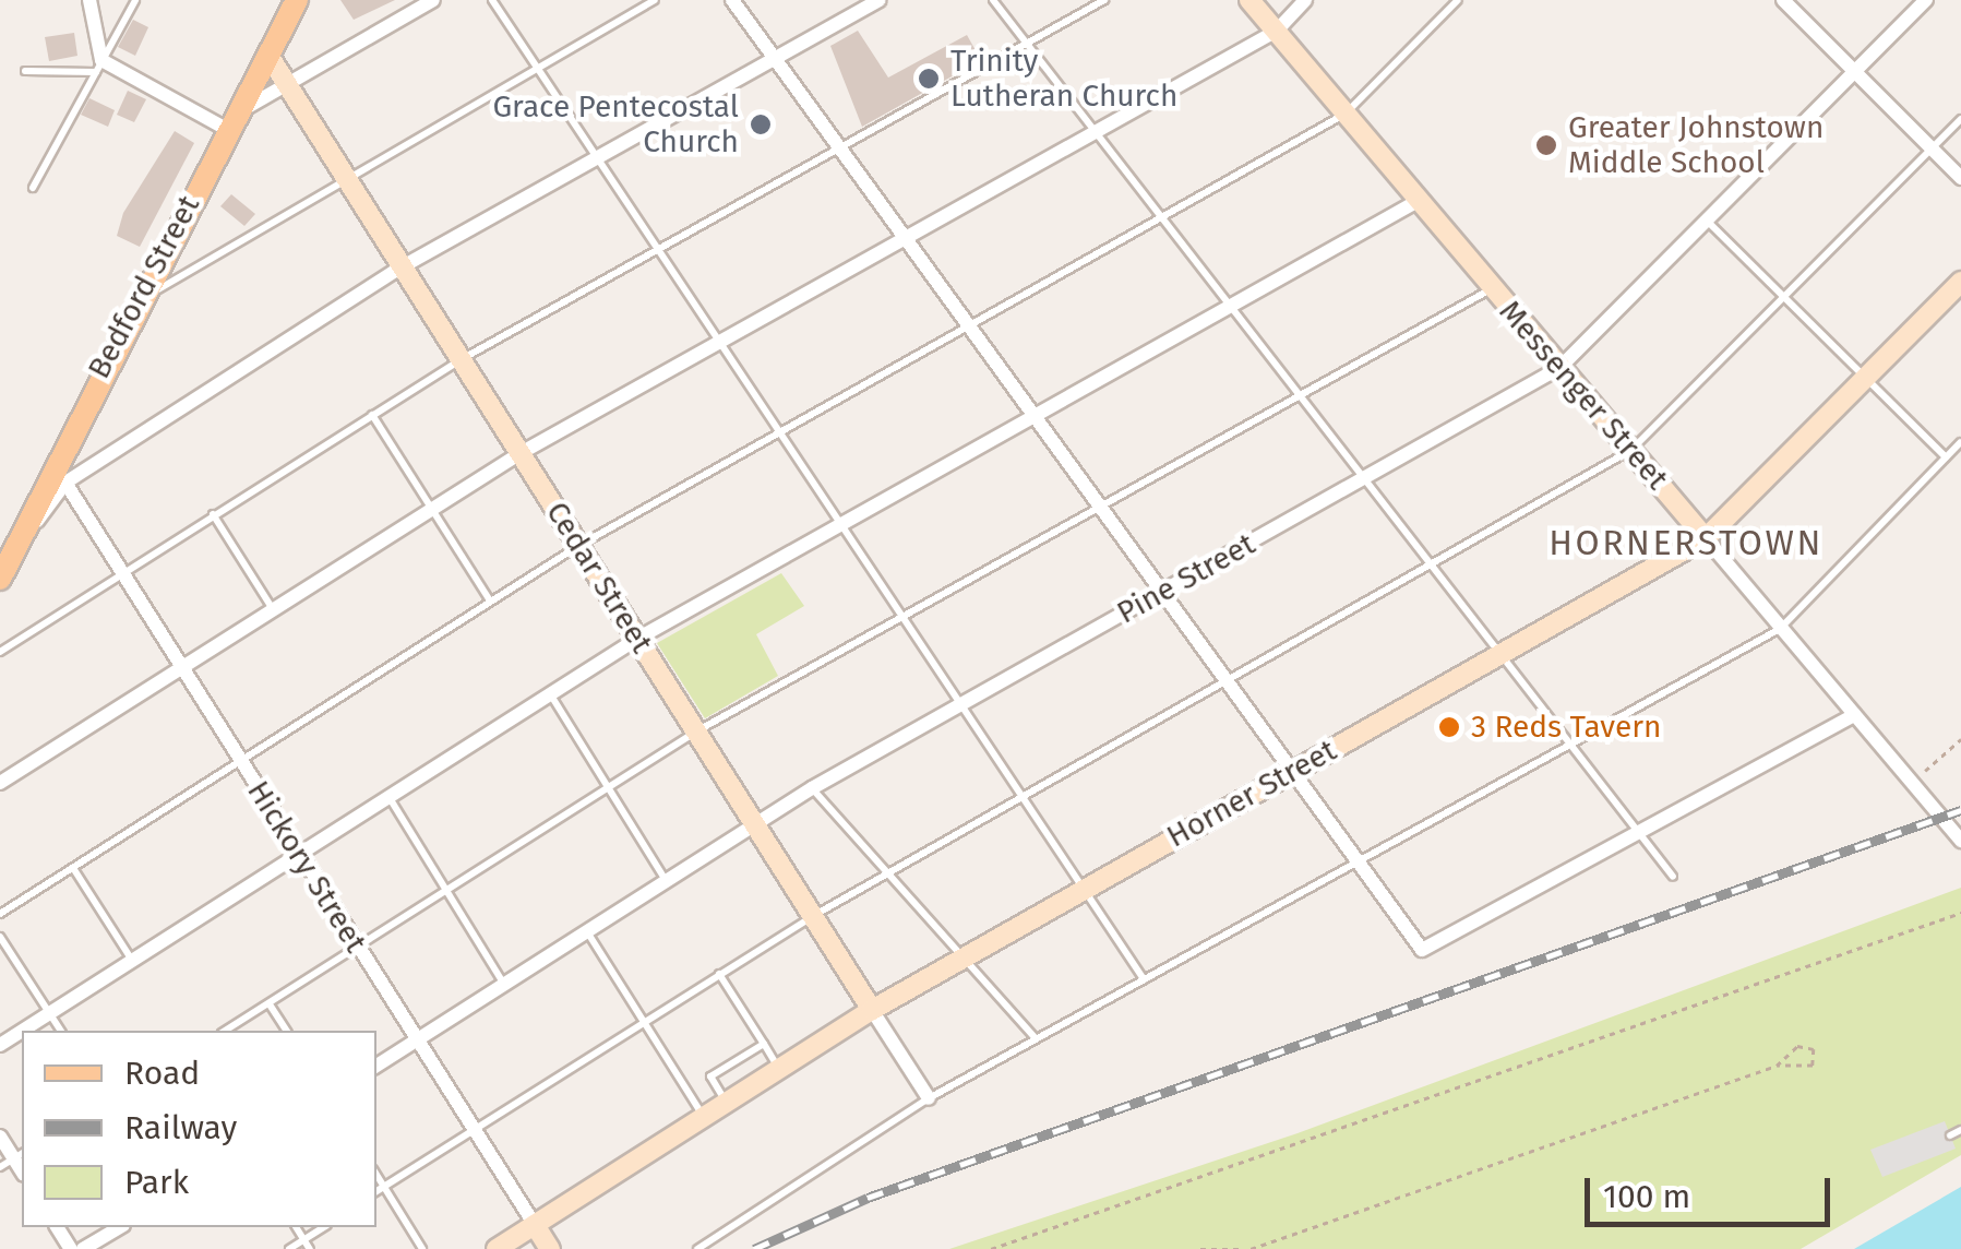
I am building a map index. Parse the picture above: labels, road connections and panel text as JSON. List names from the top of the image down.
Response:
{
  "streets": {
    "main road": ["Bedford Street"],
    "street": [
      "Messenger Street",
      "Cedar Street",
      "Pine Street",
      "Horner Street",
      "Hickory Street"
    ]
  },
  "crossings": [
    ["Bedford Street", "Cedar Street"],
    ["Messenger Street", "Pine Street"],
    ["Messenger Street", "Horner Street"],
    ["Cedar Street", "Pine Street"],
    ["Cedar Street", "Horner Street"],
    ["Pine Street", "Hickory Street"],
    ["Horner Street", "Hickory Street"]
  ],
  "districts": ["HORNERSTOWN"],
  "places": [
    "Trinity Lutheran Church",
    "Grace Pentecostal Church",
    "Greater Johnstown Middle School",
    "3 Reds Tavern"
  ],
  "legend": ["Road", "Railway", "Park"],
  "scale_bar": "100 m"
}
